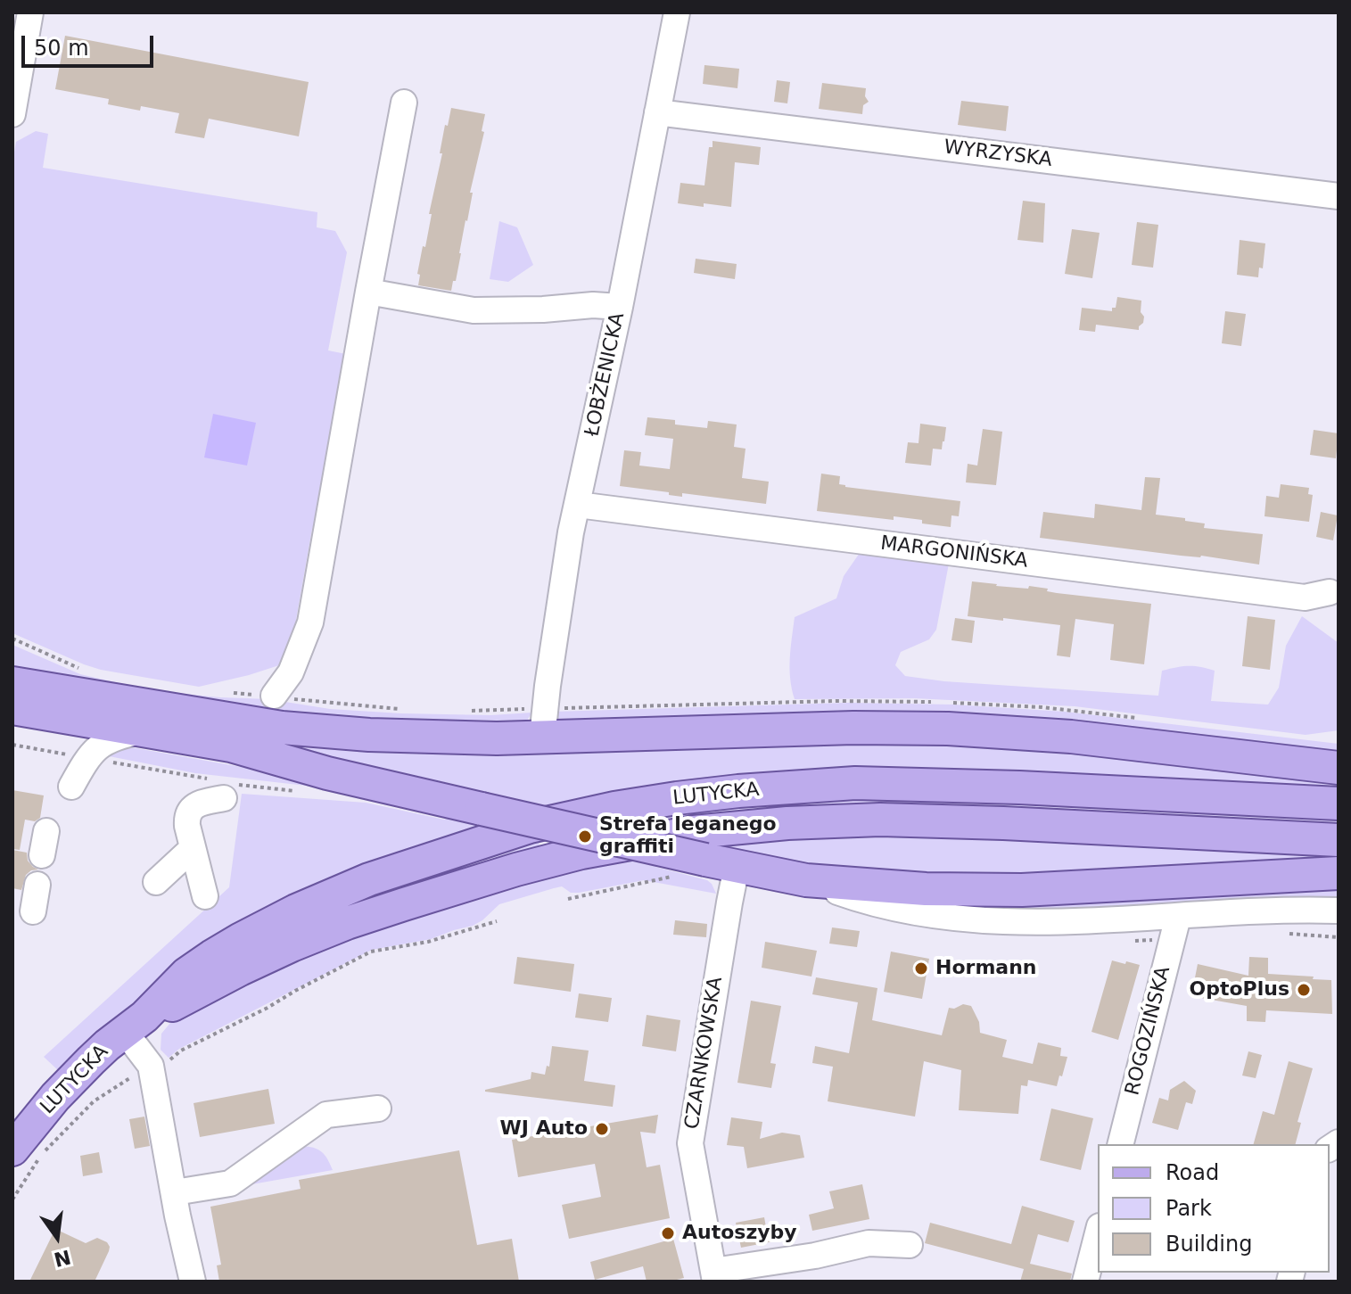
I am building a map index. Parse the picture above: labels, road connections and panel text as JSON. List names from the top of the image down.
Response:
{
  "streets": {
    "main road": ["LUTYCKA"],
    "street": [
      "WYRZYSKA",
      "ŁOBŻENICKA",
      "MARGONIŃSKA",
      "ROGOZIŃSKA",
      "CZARNKOWSKA"
    ]
  },
  "crossings": [
    ["WYRZYSKA", "ŁOBŻENICKA"],
    ["ŁOBŻENICKA", "MARGONIŃSKA"]
  ],
  "places": [
    "Strefa leganego graffiti",
    "Hormann",
    "OptoPlus",
    "WJ Auto",
    "Autoszyby"
  ],
  "legend": ["Road", "Park", "Building"],
  "scale_bar": "50 m",
  "north": "bottom"
}
